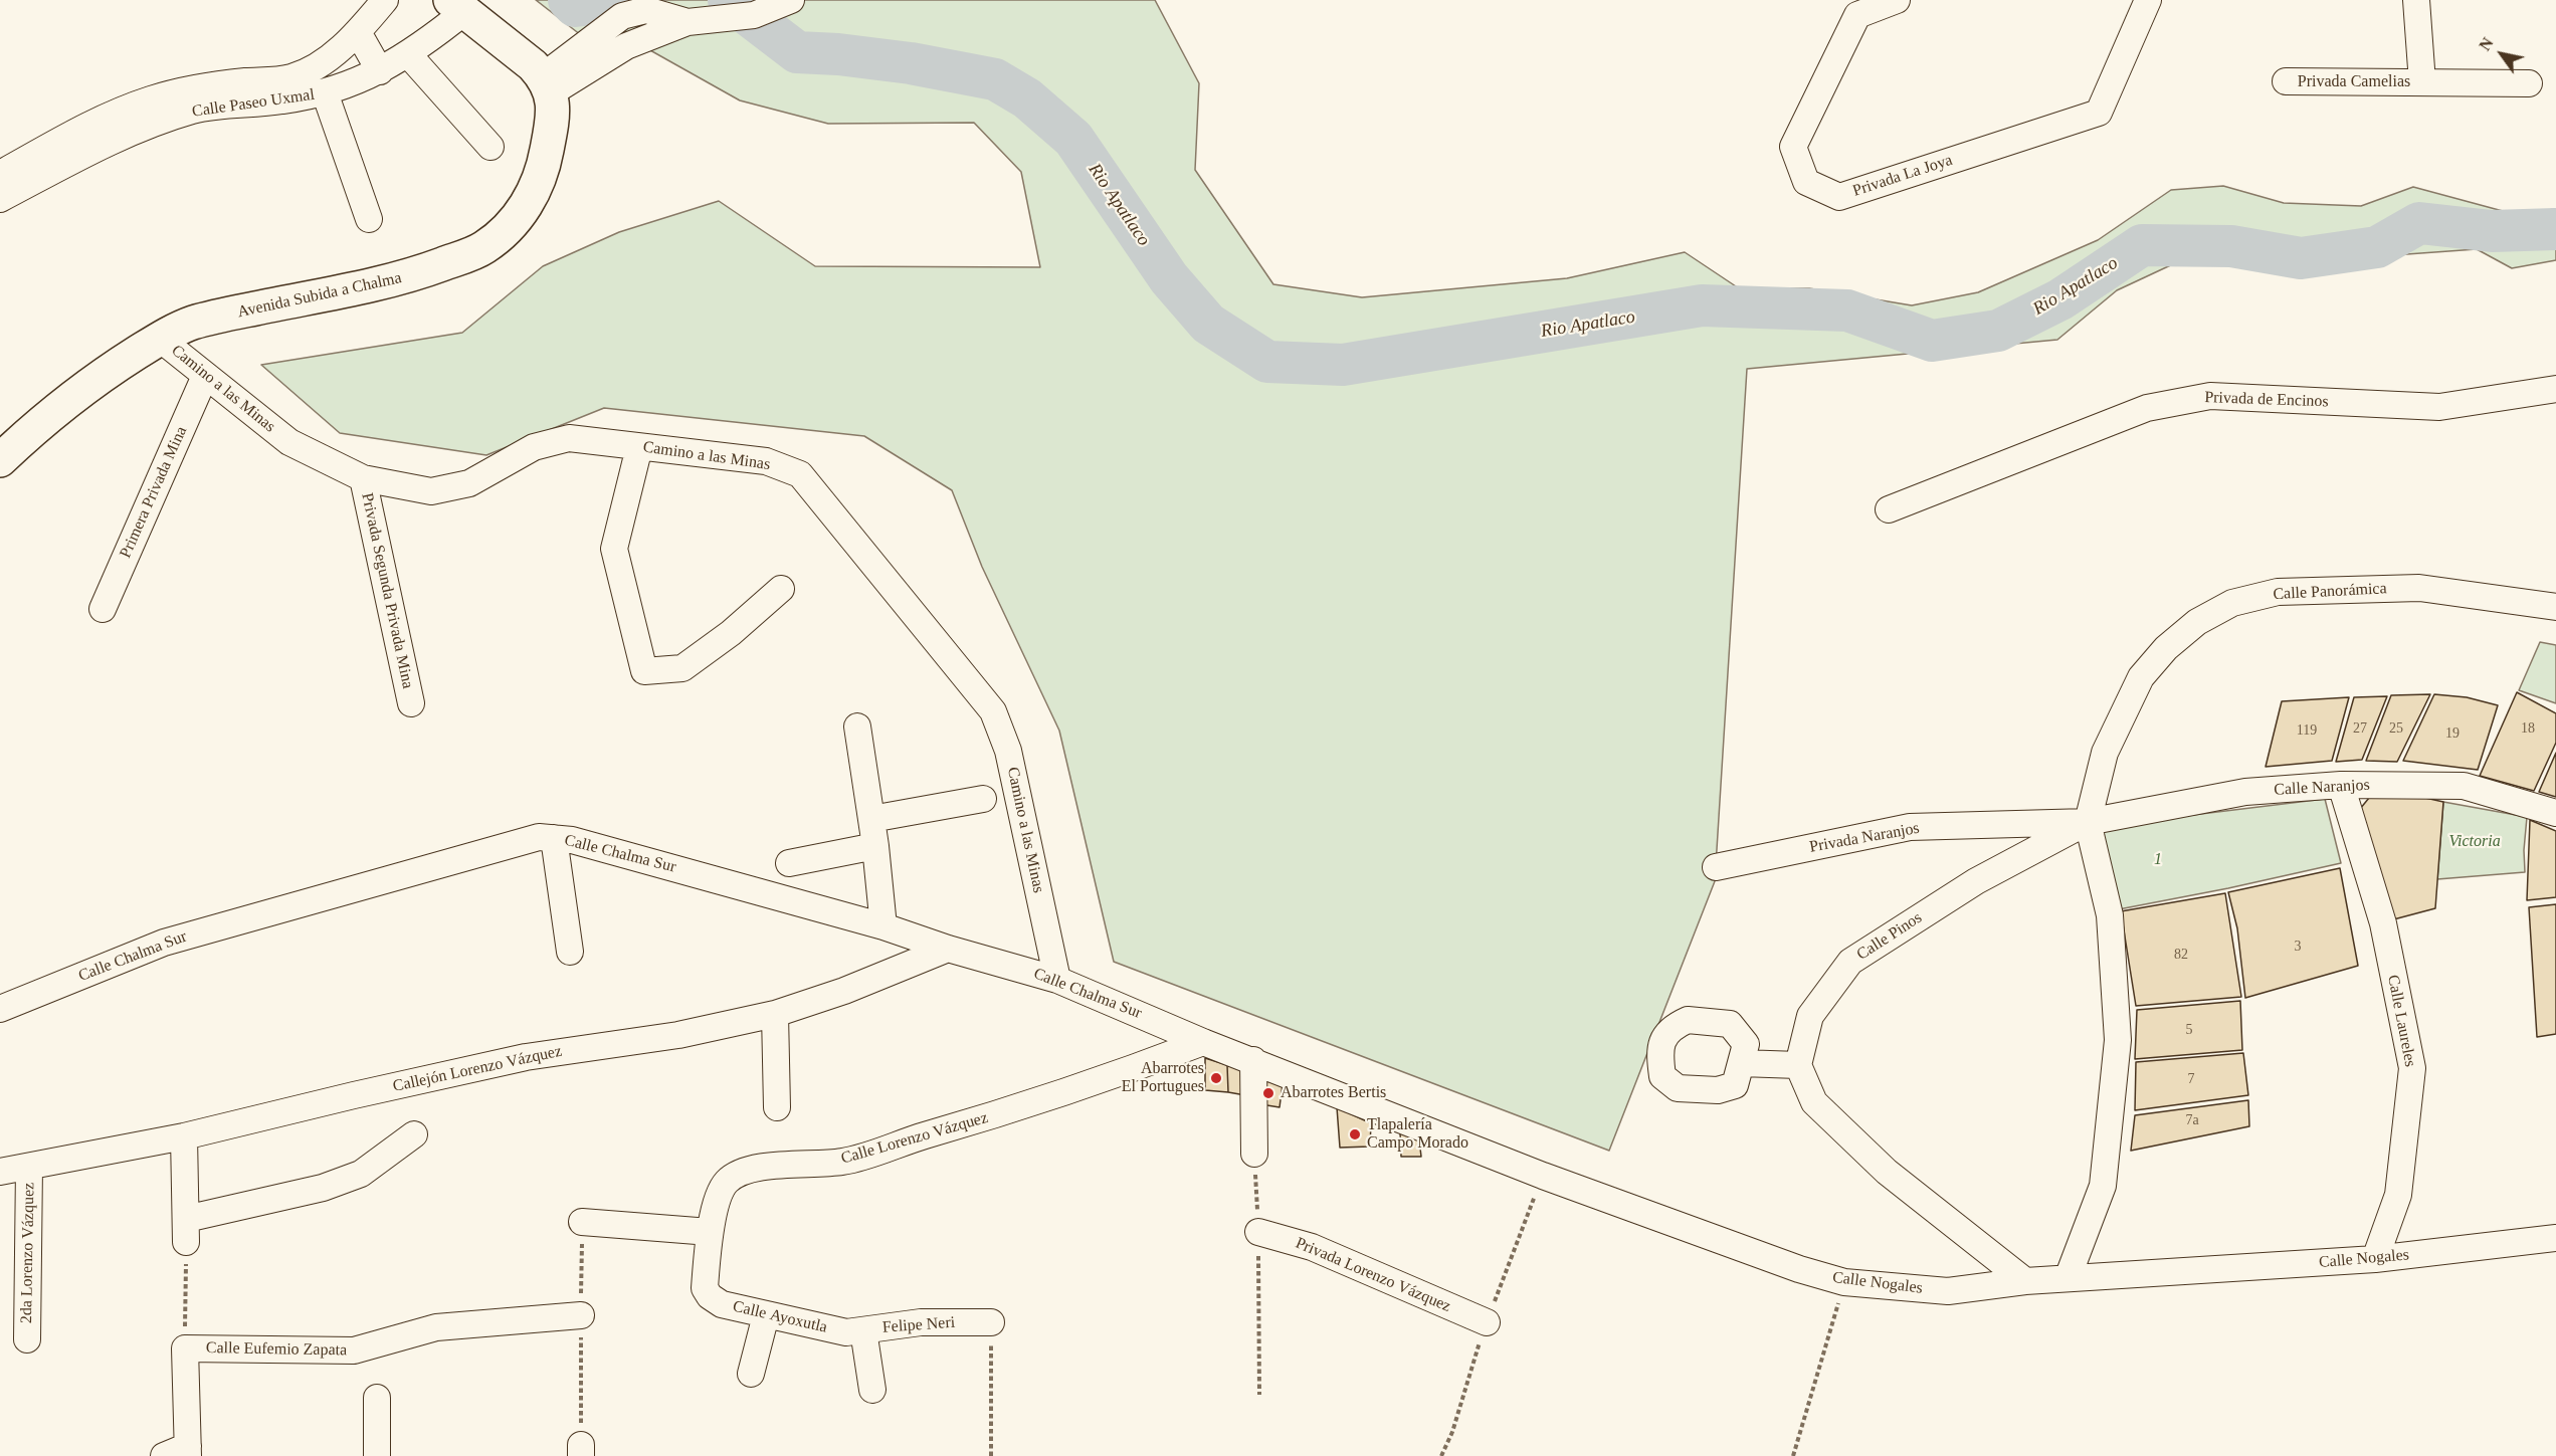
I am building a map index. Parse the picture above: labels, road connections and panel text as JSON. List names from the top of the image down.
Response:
{
  "streets": {
    "main road": ["Avenida Subida a Chalma"],
    "street": [
      "Privada Camelias",
      "Calle Paseo Uxmal",
      "Privada La Joya",
      "Camino a las Minas",
      "Privada de Encinos",
      "Primera Privada Mina",
      "Privada Segunda Privada Mina",
      "Calle Panorámica",
      "Calle Naranjos",
      "Privada Naranjos",
      "Calle Chalma Sur",
      "Calle Pinos",
      "Calle Laureles",
      "Callejón Lorenzo Vázquez",
      "Calle Lorenzo Vázquez",
      "2da Lorenzo Vázquez",
      "Calle Nogales",
      "Privada Lorenzo Vázquez",
      "Calle Ayoxutla",
      "Felipe Neri",
      "Calle Eufemio Zapata"
    ]
  },
  "crossings": [
    ["Avenida Subida a Chalma", "Camino a las Minas"],
    ["Camino a las Minas", "Primera Privada Mina"],
    ["Camino a las Minas", "Privada Segunda Privada Mina"],
    ["Camino a las Minas", "Calle Chalma Sur"],
    ["Calle Panorámica", "Calle Naranjos"],
    ["Calle Panorámica", "Privada Naranjos"],
    ["Calle Panorámica", "Calle Pinos"],
    ["Calle Naranjos", "Privada Naranjos"],
    ["Calle Naranjos", "Calle Pinos"],
    ["Calle Naranjos", "Calle Laureles"],
    ["Privada Naranjos", "Calle Pinos"],
    ["Calle Chalma Sur", "Callejón Lorenzo Vázquez"],
    ["Calle Chalma Sur", "Calle Lorenzo Vázquez"],
    ["Calle Chalma Sur", "Calle Nogales"],
    ["Calle Laureles", "Calle Nogales"],
    ["Callejón Lorenzo Vázquez", "2da Lorenzo Vázquez"],
    ["Calle Lorenzo Vázquez", "Calle Nogales"],
    ["Calle Lorenzo Vázquez", "Calle Ayoxutla"],
    ["Calle Ayoxutla", "Felipe Neri"]
  ],
  "water": ["Rio Apatlaco"],
  "parks": ["Victoria", "1"],
  "places": ["Abarrotes El Portugues", "Abarrotes Bertis", "Tlapalería Campo Morado"],
  "house_numbers": [
    "27",
    "25",
    "18",
    "119",
    "19",
    "3",
    "82",
    "5",
    "7",
    "7a"
  ],
  "north": "top left"
}
